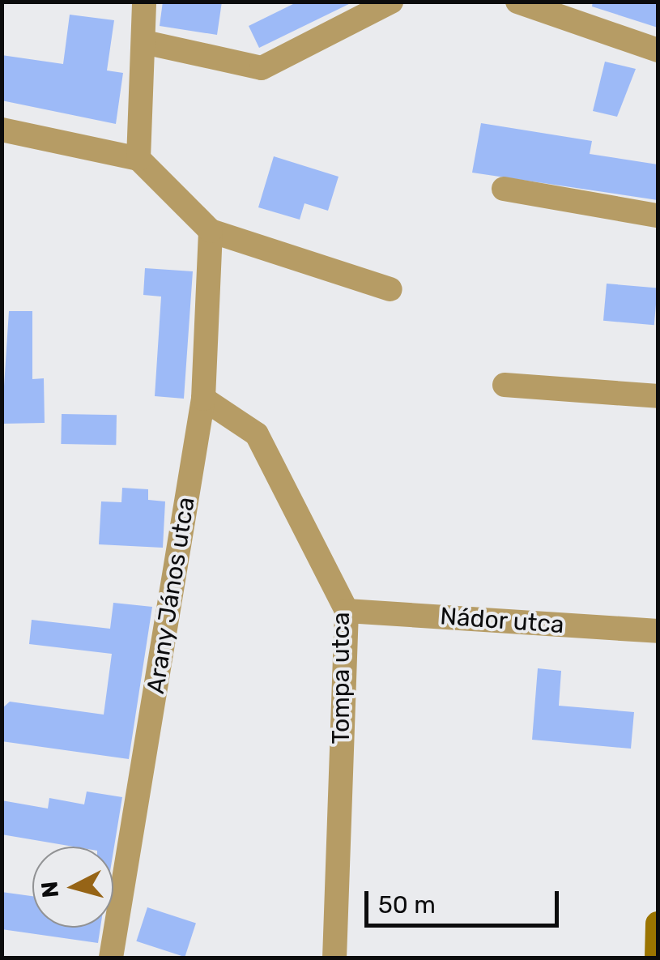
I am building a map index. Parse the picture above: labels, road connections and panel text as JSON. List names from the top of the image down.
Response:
{
  "streets": {
    "street": ["Arany János utca", "Nádor utca", "Tompa utca"]
  },
  "crossings": [
    ["Arany János utca", "Tompa utca"],
    ["Nádor utca", "Tompa utca"]
  ],
  "scale_bar": "50 m",
  "north": "left"
}
